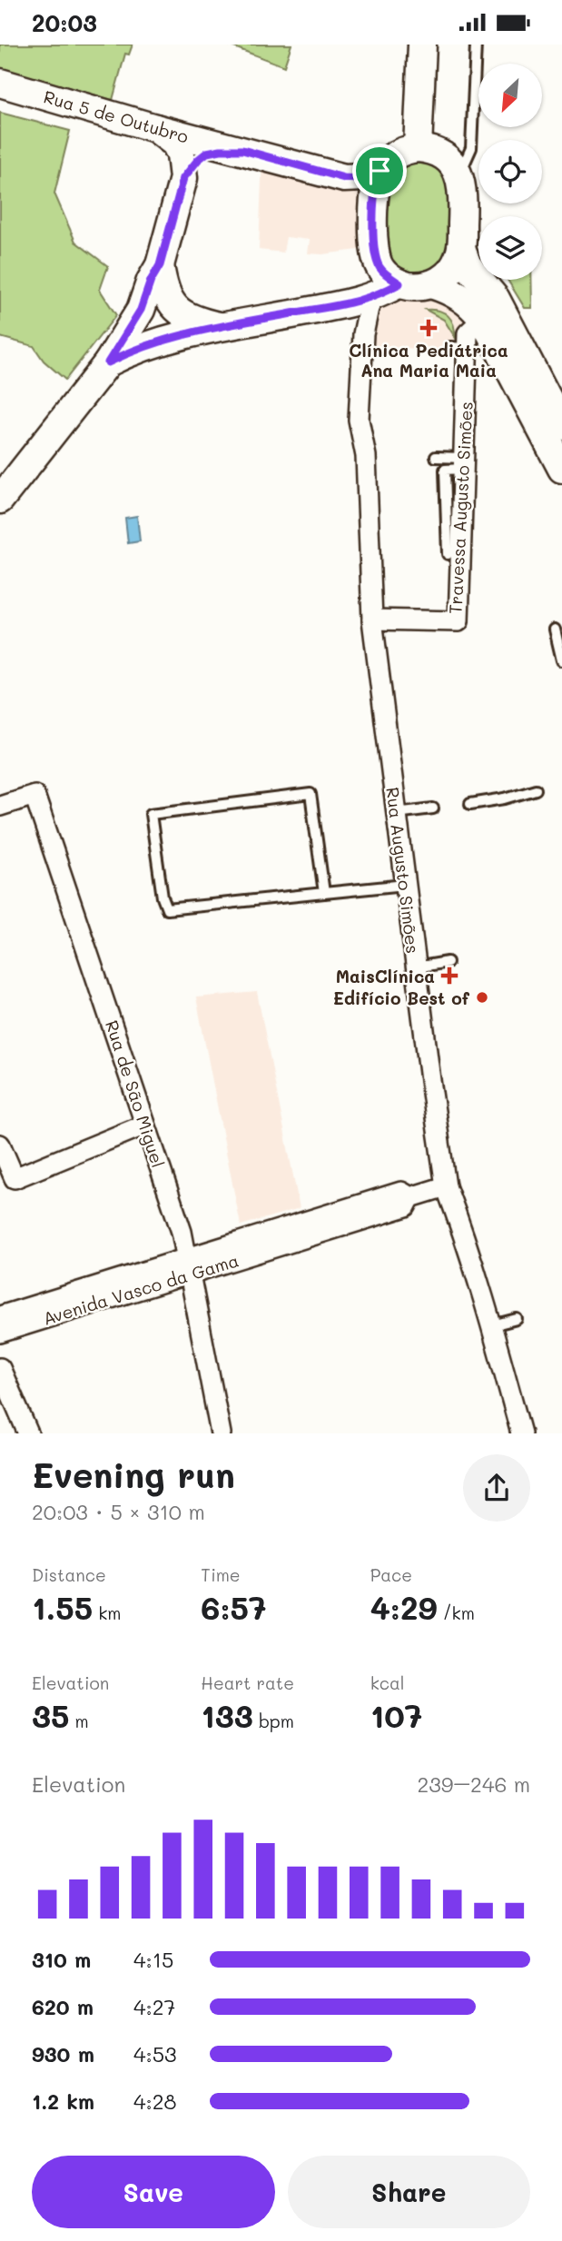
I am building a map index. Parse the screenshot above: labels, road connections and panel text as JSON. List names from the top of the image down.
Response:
{
  "streets": {
    "main road": ["Rua 5 de Outubro"],
    "street": [
      "Travessa Augusto Simões",
      "Rua Augusto Simões",
      "Rua de São Miguel",
      "Avenida Vasco da Gama"
    ]
  },
  "crossings": [
    ["Travessa Augusto Simões", "Rua Augusto Simões"],
    ["Rua Augusto Simões", "Avenida Vasco da Gama"],
    ["Rua de São Miguel", "Avenida Vasco da Gama"]
  ],
  "places": {
    "health": ["Clínica Pediátrica Ana Maria Maia", "MaisClínica"],
    "other": ["Edifício Best of"]
  },
  "north": "bottom left",
  "page": {
    "status": "20:03",
    "heading": ["Evening run", "20:03 · 5 × 310 m"],
    "stats": [
      ["Distance", "1.55 km"],
      ["Time", "6:57"],
      ["Pace", "4:29 /km"],
      ["Elevation", "35 m"],
      ["Heart rate", "133 bpm"],
      ["kcal", "107"]
    ],
    "chart": ["Elevation", "239–246 m"],
    "list": [
      {
        "name": "310 m",
        "note": "4:15"
      },
      {
        "name": "620 m",
        "note": "4:27"
      },
      {
        "name": "930 m",
        "note": "4:53"
      },
      {
        "name": "1.2 km",
        "note": "4:28"
      }
    ],
    "buttons": ["Save", "Share"]
  }
}
